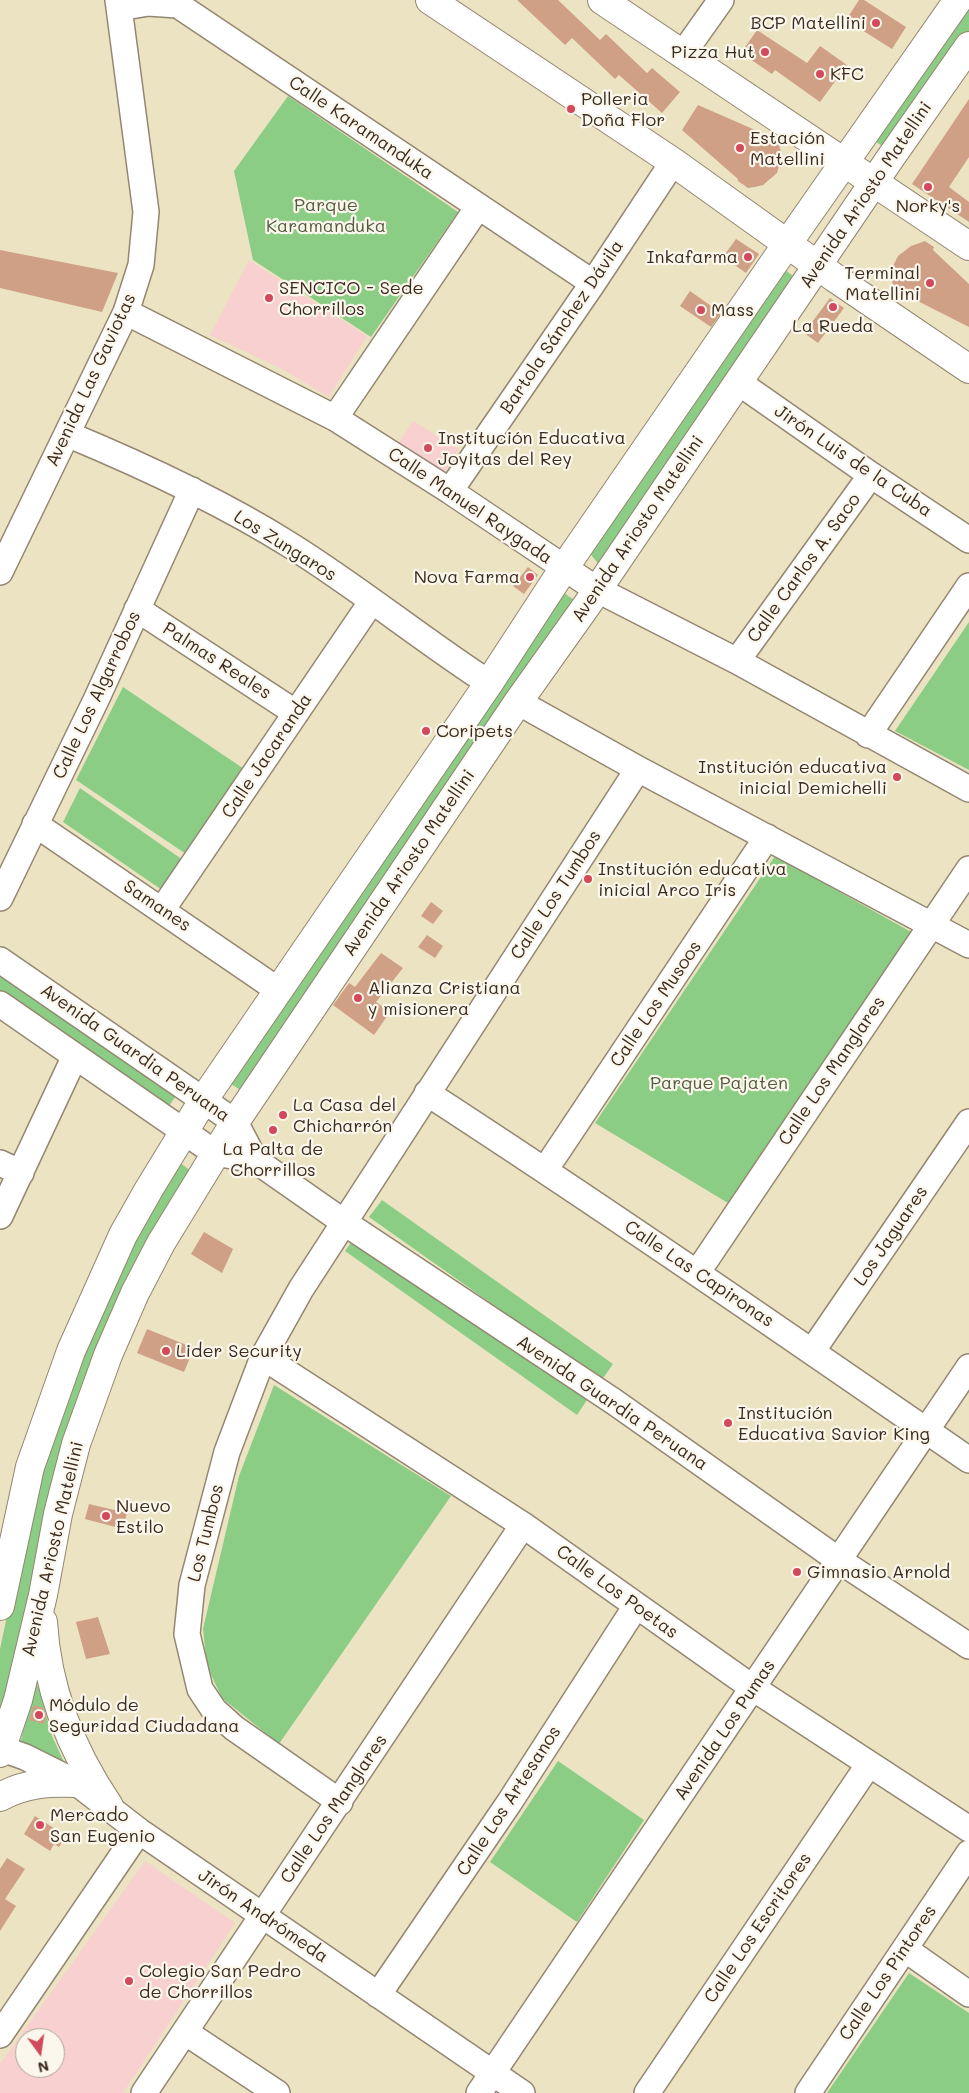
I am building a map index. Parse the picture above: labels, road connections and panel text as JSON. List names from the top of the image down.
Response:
{
  "streets": {
    "main road": ["Avenida Ariosto Matellini"],
    "street": [
      "Calle Karamanduka",
      "Bartola Sánchez Dávila",
      "Avenida Las Gaviotas",
      "Jirón Luis de la Cuba",
      "Calle Manuel Raygada",
      "Los Zungaros",
      "Calle Carlos A. Saco",
      "Palmas Reales",
      "Calle Los Algarrobos",
      "Calle Jacaranda",
      "Calle Los Tumbos",
      "Samanes",
      "Calle Los Musoos",
      "Avenida Guardia Peruana",
      "Calle Los Manglares",
      "Los Jaguares",
      "Calle Las Capironas",
      "Los Tumbos",
      "Calle Los Poetas",
      "Avenida Los Pumas",
      "Calle Los Artesanos",
      "Jirón Andrómeda",
      "Calle Los Escritores",
      "Calle Los Pintores"
    ]
  },
  "crossings": [
    ["Calle Karamanduka", "Bartola Sánchez Dávila"],
    ["Calle Karamanduka", "Avenida Las Gaviotas"],
    ["Avenida Ariosto Matellini", "Jirón Luis de la Cuba"],
    ["Avenida Ariosto Matellini", "Calle Manuel Raygada"],
    ["Avenida Ariosto Matellini", "Los Zungaros"],
    ["Avenida Ariosto Matellini", "Samanes"],
    ["Avenida Ariosto Matellini", "Avenida Guardia Peruana"],
    ["Avenida Ariosto Matellini", "Jirón Andrómeda"],
    ["Bartola Sánchez Dávila", "Calle Manuel Raygada"],
    ["Avenida Las Gaviotas", "Calle Manuel Raygada"],
    ["Avenida Las Gaviotas", "Los Zungaros"],
    ["Jirón Luis de la Cuba", "Calle Carlos A. Saco"],
    ["Calle Manuel Raygada", "Calle Carlos A. Saco"],
    ["Los Zungaros", "Calle Los Algarrobos"],
    ["Los Zungaros", "Calle Jacaranda"],
    ["Palmas Reales", "Calle Los Algarrobos"],
    ["Palmas Reales", "Calle Jacaranda"],
    ["Calle Los Algarrobos", "Samanes"],
    ["Calle Jacaranda", "Samanes"],
    ["Calle Los Tumbos", "Avenida Guardia Peruana"],
    ["Calle Los Tumbos", "Calle Las Capironas"],
    ["Calle Los Tumbos", "Los Tumbos"],
    ["Calle Los Musoos", "Calle Las Capironas"],
    ["Avenida Guardia Peruana", "Los Tumbos"],
    ["Avenida Guardia Peruana", "Avenida Los Pumas"],
    ["Calle Los Manglares", "Calle Las Capironas"],
    ["Calle Los Manglares", "Los Tumbos"],
    ["Calle Los Manglares", "Calle Los Poetas"],
    ["Calle Los Manglares", "Jirón Andrómeda"],
    ["Los Jaguares", "Calle Las Capironas"],
    ["Calle Las Capironas", "Avenida Los Pumas"],
    ["Los Tumbos", "Calle Los Poetas"],
    ["Calle Los Poetas", "Avenida Los Pumas"],
    ["Calle Los Poetas", "Calle Los Artesanos"],
    ["Calle Los Poetas", "Calle Los Escritores"],
    ["Avenida Los Pumas", "Jirón Andrómeda"],
    ["Calle Los Artesanos", "Jirón Andrómeda"]
  ],
  "parks": ["Parque Karamanduka", "Parque Pajaten"],
  "places": [
    "BCP Matellini",
    "Pizza Hut",
    "KFC",
    "Polleria Doña Flor",
    "Estación Matellini",
    "Norky's",
    "Inkafarma",
    "Terminal Matellini",
    "SENCICO - Sede Chorrillos",
    "La Rueda",
    "Mass",
    "Institución Educativa Joyitas del Rey",
    "Nova Farma",
    "Coripets",
    "Institución educativa inicial Demichelli",
    "Institución educativa inicial Arco Iris",
    "Alianza Cristiana y misionera",
    "La Casa del Chicharrón",
    "La Palta de Chorrillos",
    "Lider Security",
    "Institución Educativa Savior King",
    "Nuevo Estilo",
    "Gimnasio Arnold",
    "Módulo de Seguridad Ciudadana",
    "Mercado San Eugenio",
    "Colegio San Pedro de Chorrillos"
  ],
  "north": "bottom"
}
